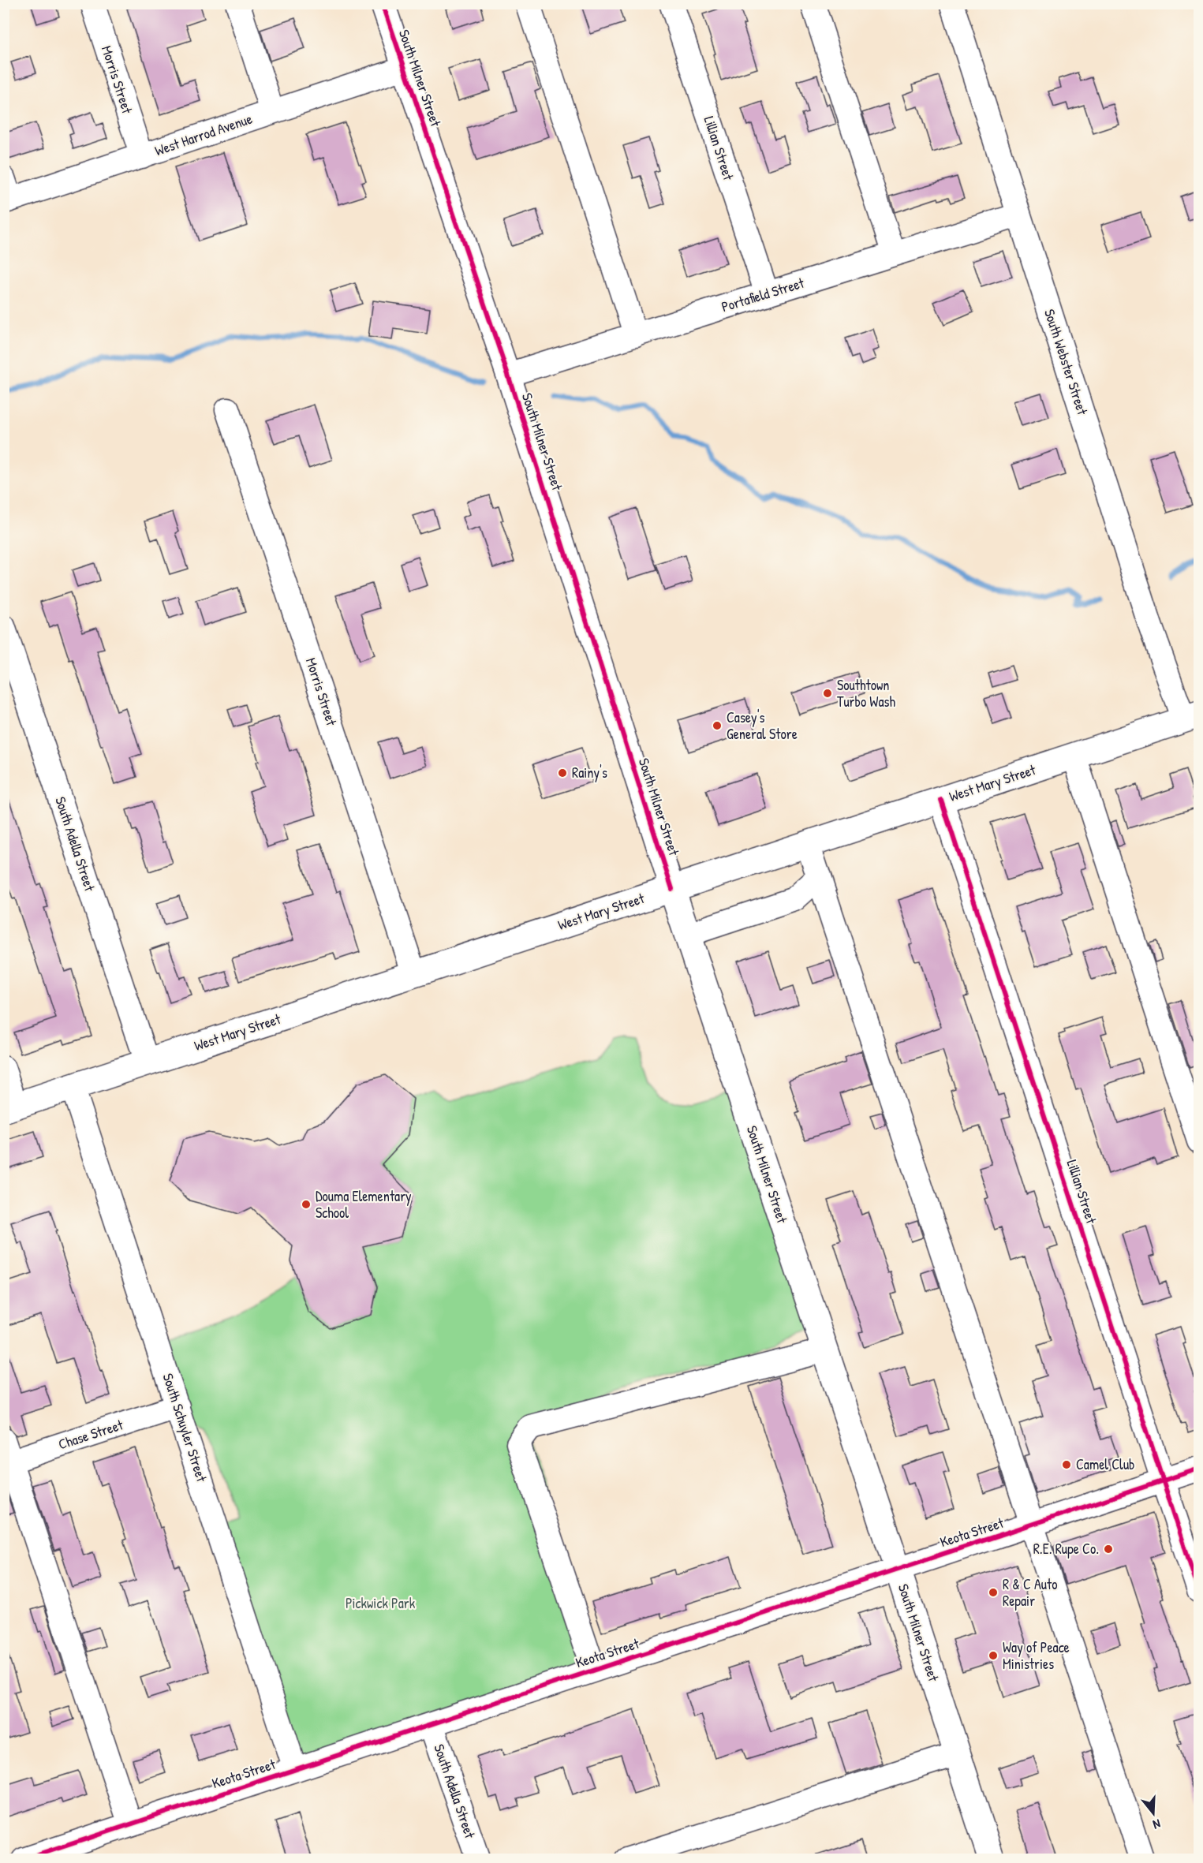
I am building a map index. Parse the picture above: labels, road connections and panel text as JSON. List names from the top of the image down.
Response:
{
  "streets": {
    "main road": ["South Milner Street", "West Mary Street"],
    "street": [
      "Morris Street",
      "West Harrod Avenue",
      "Lillian Street",
      "Portafield Street",
      "South Webster Street",
      "South Adella Street",
      "South Schuyler Street",
      "Chase Street",
      "Keota Street"
    ]
  },
  "crossings": [
    ["South Milner Street", "West Harrod Avenue"],
    ["South Milner Street", "Portafield Street"],
    ["South Milner Street", "West Mary Street"],
    ["South Milner Street", "Keota Street"],
    ["Morris Street", "West Harrod Avenue"],
    ["Morris Street", "West Mary Street"],
    ["Lillian Street", "Portafield Street"],
    ["Lillian Street", "West Mary Street"],
    ["Lillian Street", "Keota Street"],
    ["Portafield Street", "South Webster Street"],
    ["South Webster Street", "West Mary Street"],
    ["West Mary Street", "South Adella Street"],
    ["West Mary Street", "South Schuyler Street"],
    ["South Adella Street", "Keota Street"],
    ["South Schuyler Street", "Chase Street"],
    ["South Schuyler Street", "Keota Street"]
  ],
  "parks": ["Pickwick Park"],
  "places": [
    "Southtown Turbo Wash",
    "Casey's General Store",
    "Rainy's",
    "Douma Elementary School",
    "Camel Club",
    "R.E. Rupe Co.",
    "R & C Auto Repair",
    "Way of Peace Ministries"
  ],
  "north": "bottom"
}
